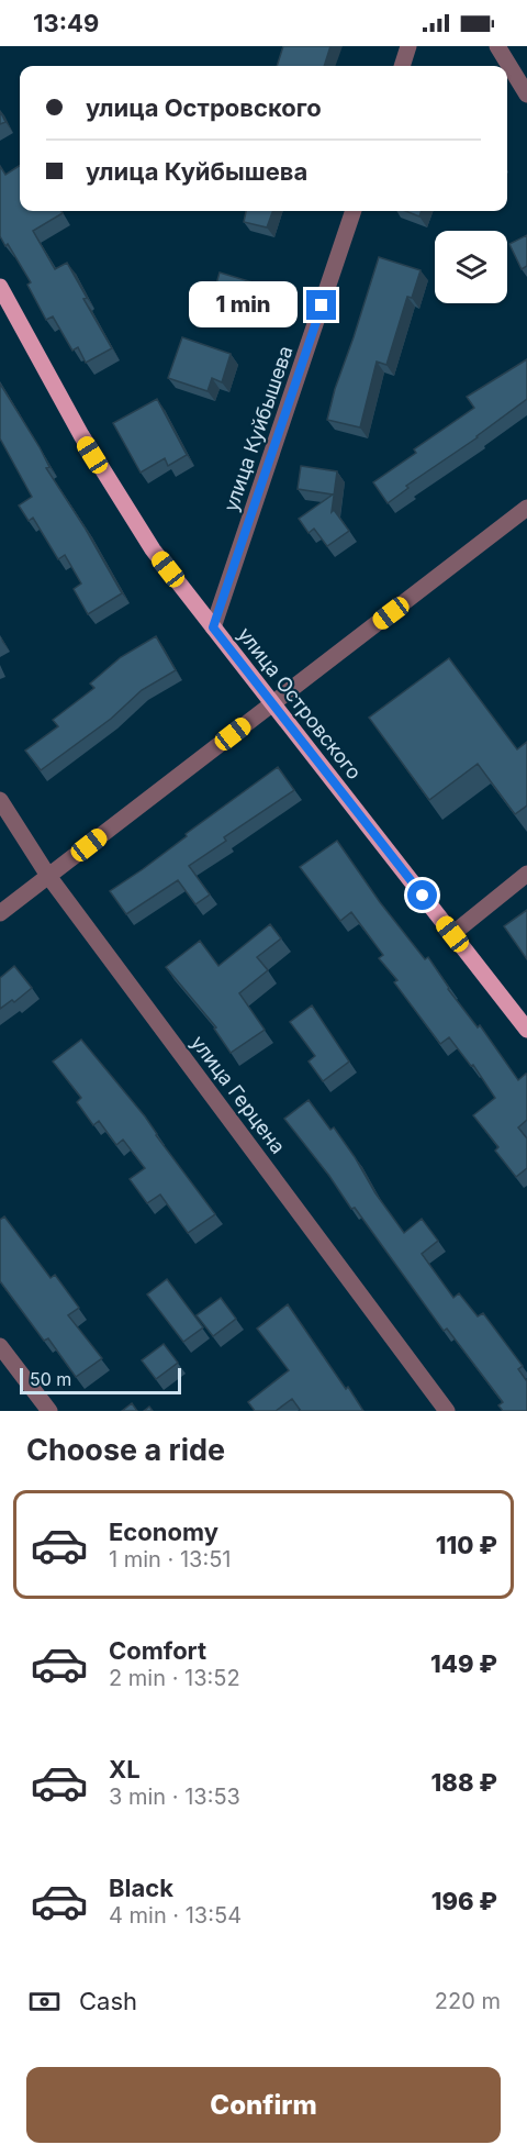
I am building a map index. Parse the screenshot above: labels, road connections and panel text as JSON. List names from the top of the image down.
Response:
{
  "streets": {
    "main road": ["улица Островского"],
    "street": ["улица Куйбышева", "улица Герцена"]
  },
  "crossings": [
    ["улица Куйбышева", "улица Островского"]
  ],
  "scale_bar": "50 m",
  "page": {
    "status": "13:49",
    "banner": ["улица Островского", "улица Куйбышева"],
    "bubble": "1 min",
    "scale": "50 m",
    "heading": "Choose a ride",
    "list": [
      {
        "name": "Economy",
        "note": "1 min · 13:51",
        "value": "110 ₽"
      },
      {
        "name": "Comfort",
        "note": "2 min · 13:52",
        "value": "149 ₽"
      },
      {
        "name": "XL",
        "note": "3 min · 13:53",
        "value": "188 ₽"
      },
      {
        "name": "Black",
        "note": "4 min · 13:54",
        "value": "196 ₽"
      }
    ],
    "pay": ["Cash", "220 m"],
    "buttons": "Confirm"
  }
}
